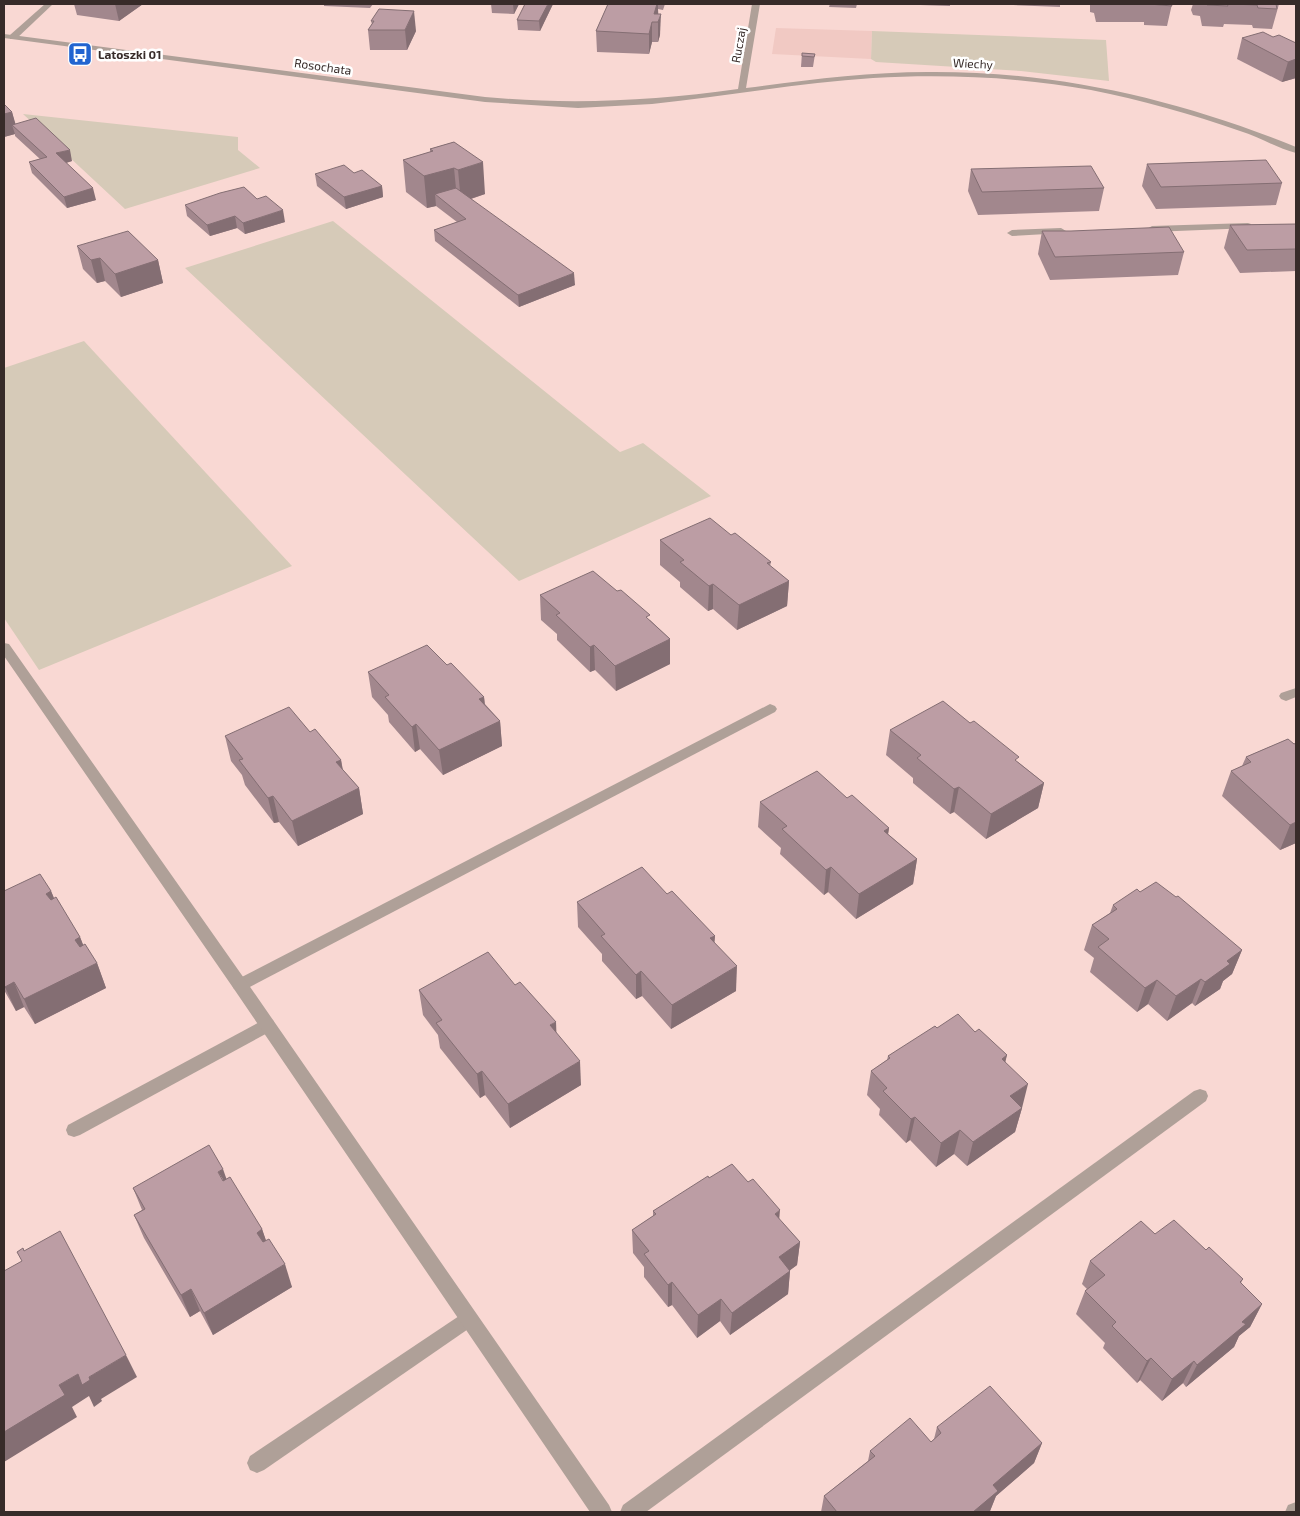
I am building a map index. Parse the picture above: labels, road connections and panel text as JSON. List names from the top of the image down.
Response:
{
  "streets": {
    "street": ["Ruczaj", "Wiechy", "Rosochata"]
  },
  "crossings": [
    ["Ruczaj", "Wiechy"],
    ["Wiechy", "Rosochata"]
  ],
  "places": {
    "bus stop": ["Latoszki 01"]
  }
}
